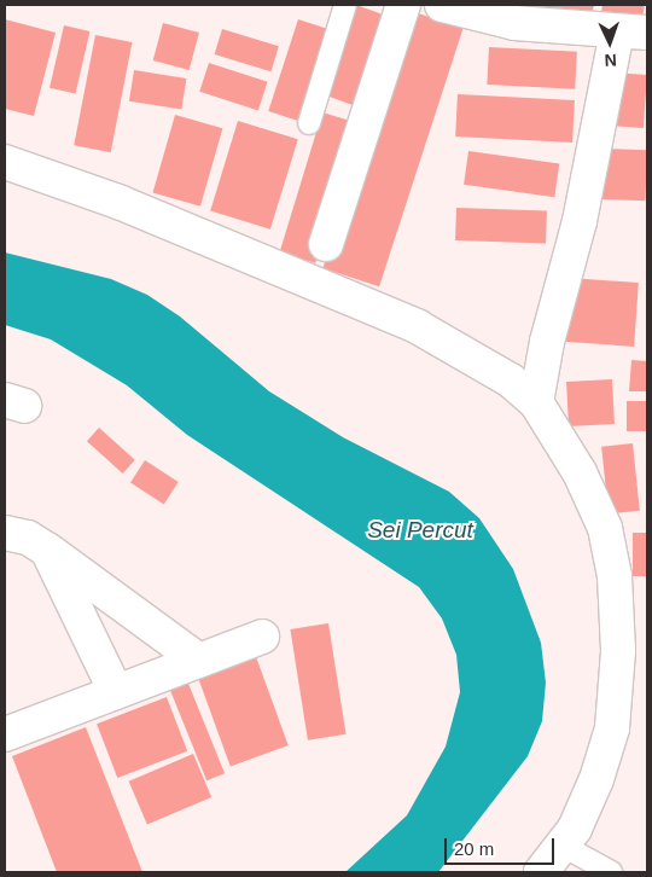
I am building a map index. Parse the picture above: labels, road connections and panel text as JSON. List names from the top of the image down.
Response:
{
  "water": ["Sei Percut"],
  "scale_bar": "20 m",
  "north": "bottom"
}
